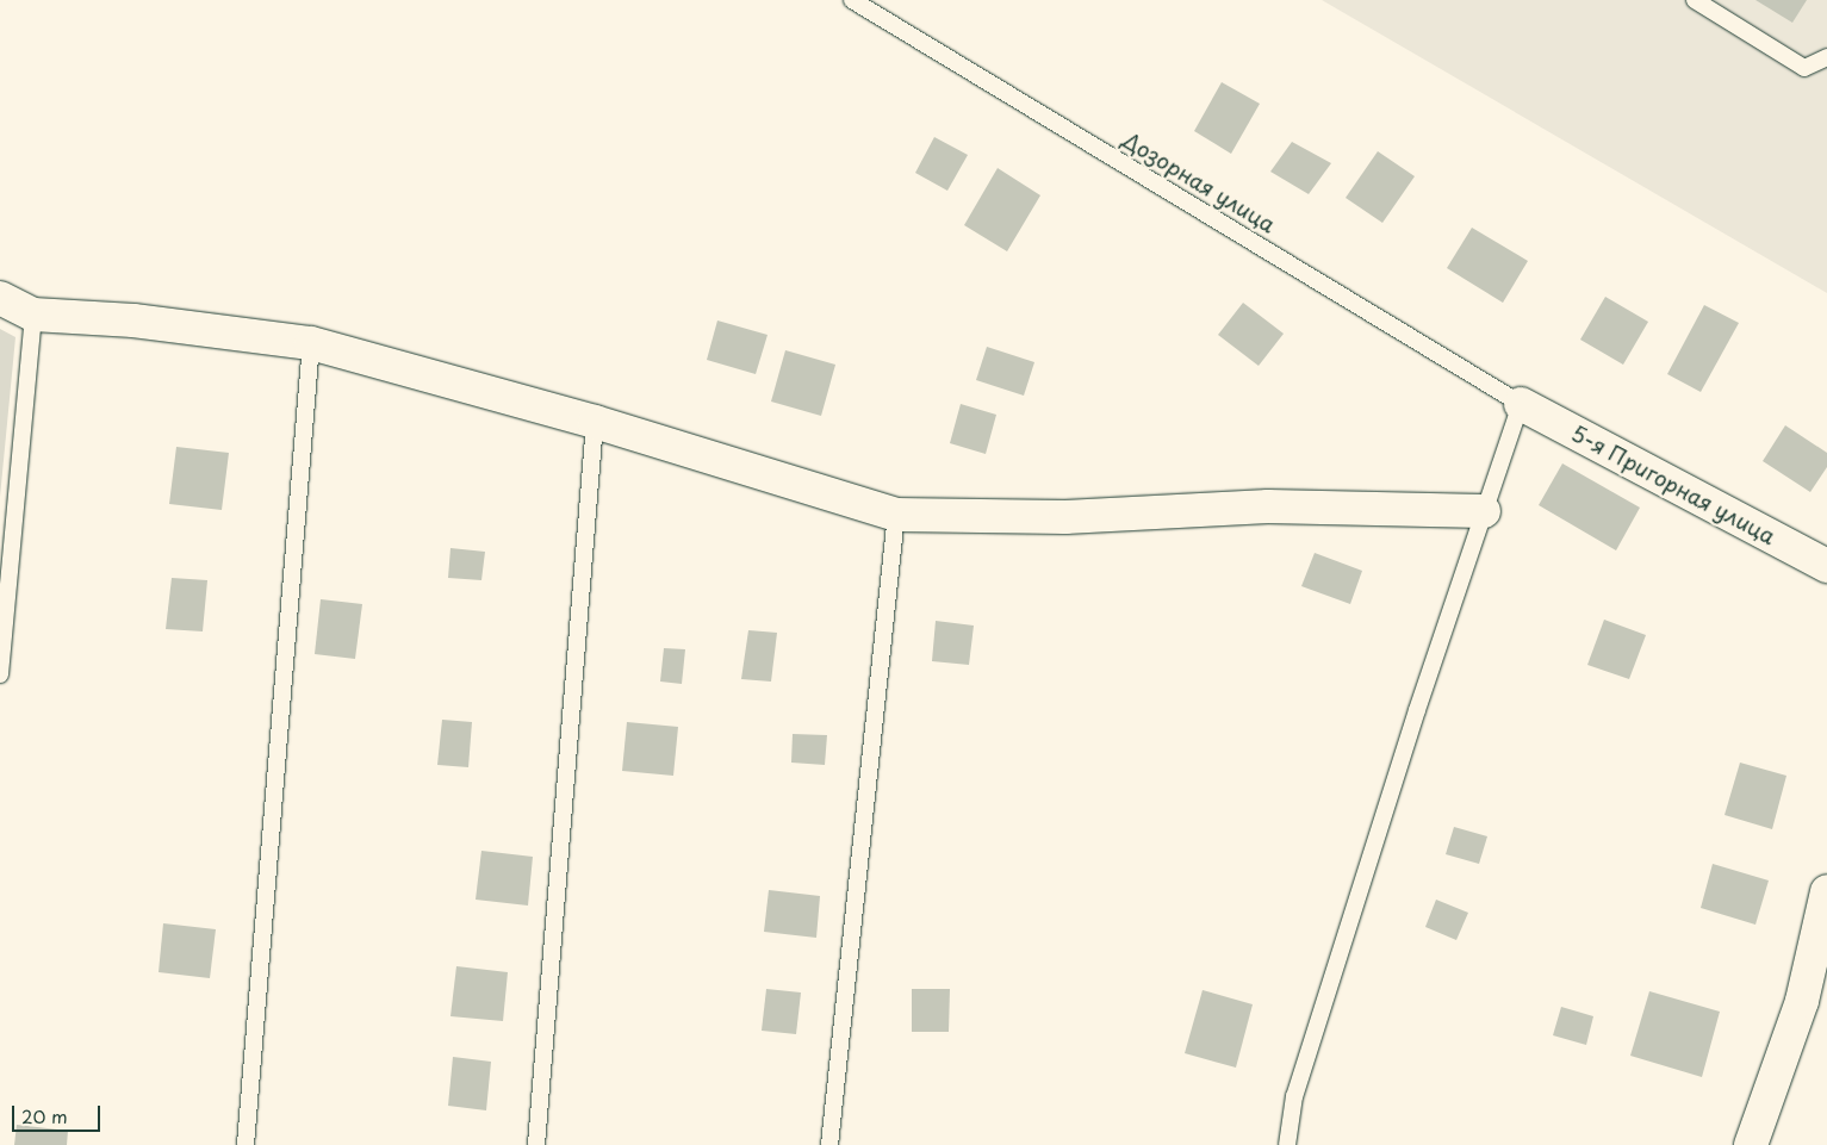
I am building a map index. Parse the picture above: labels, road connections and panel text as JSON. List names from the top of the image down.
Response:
{
  "streets": {
    "street": ["5-я Пригорная улица"],
    "lane": ["Дозорная улица"]
  },
  "crossings": [
    ["Дозорная улица", "5-я Пригорная улица"]
  ],
  "scale_bar": "20 m"
}
